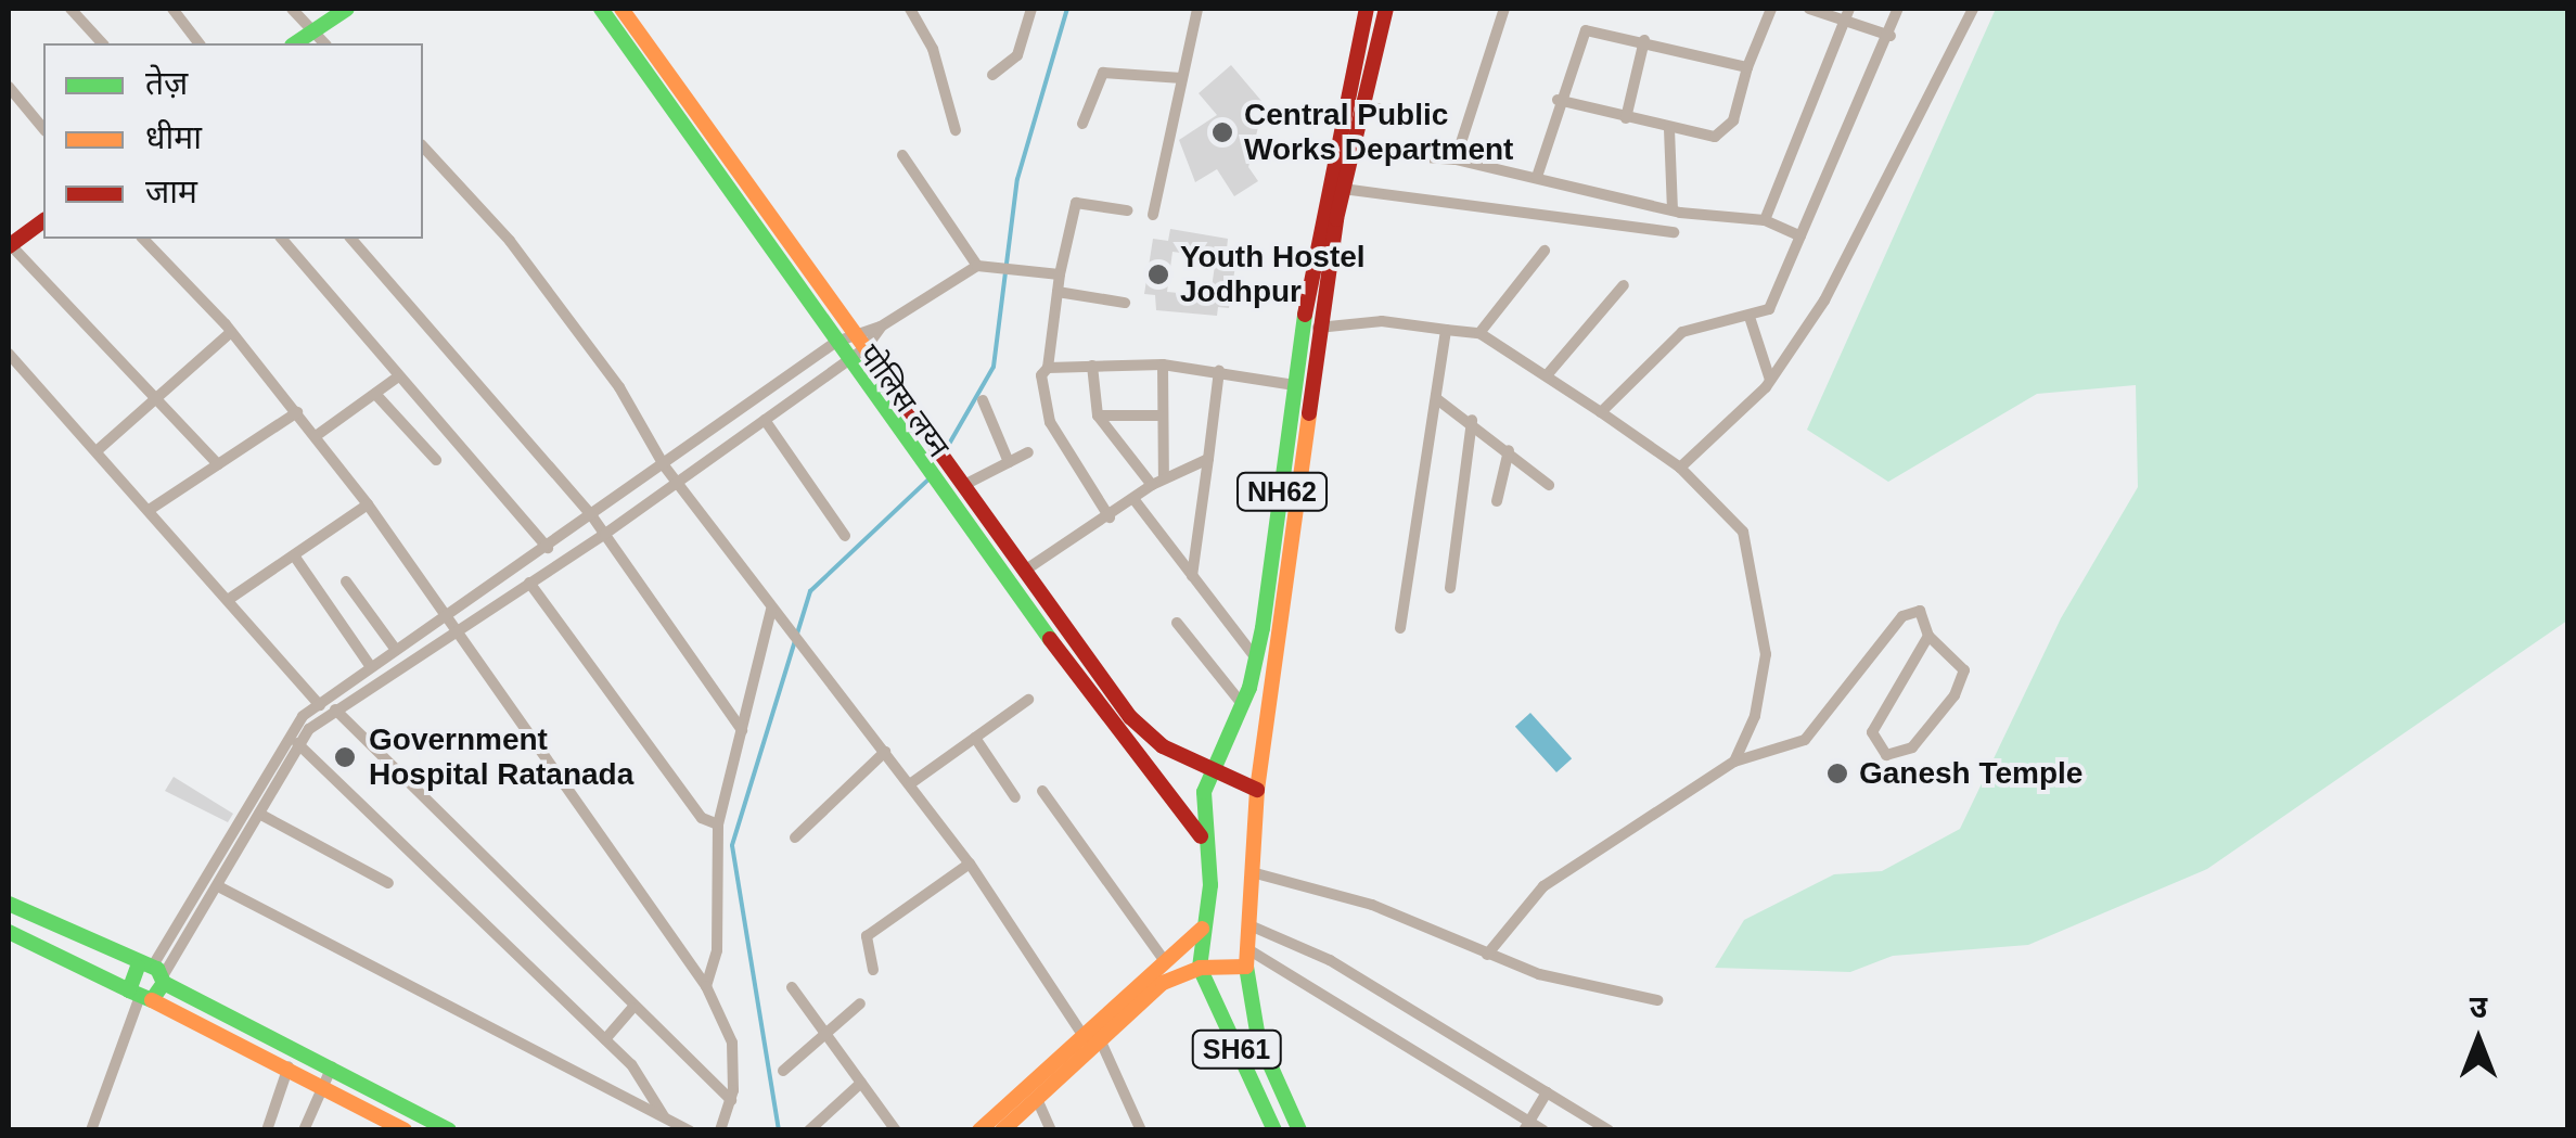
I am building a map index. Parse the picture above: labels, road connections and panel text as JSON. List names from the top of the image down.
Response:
{
  "streets": {
    "main road": ["पोलिस लय्न", "NH62", "SH61"]
  },
  "crossings": [
    ["पोलिस लय्न", "NH62"],
    ["NH62", "SH61"]
  ],
  "places": [
    "Central Public Works Department",
    "Youth Hostel Jodhpur",
    "Government Hospital Ratanada",
    "Ganesh Temple"
  ],
  "legend": ["तेज़", "धीमा", "जाम"],
  "north": "top"
}
